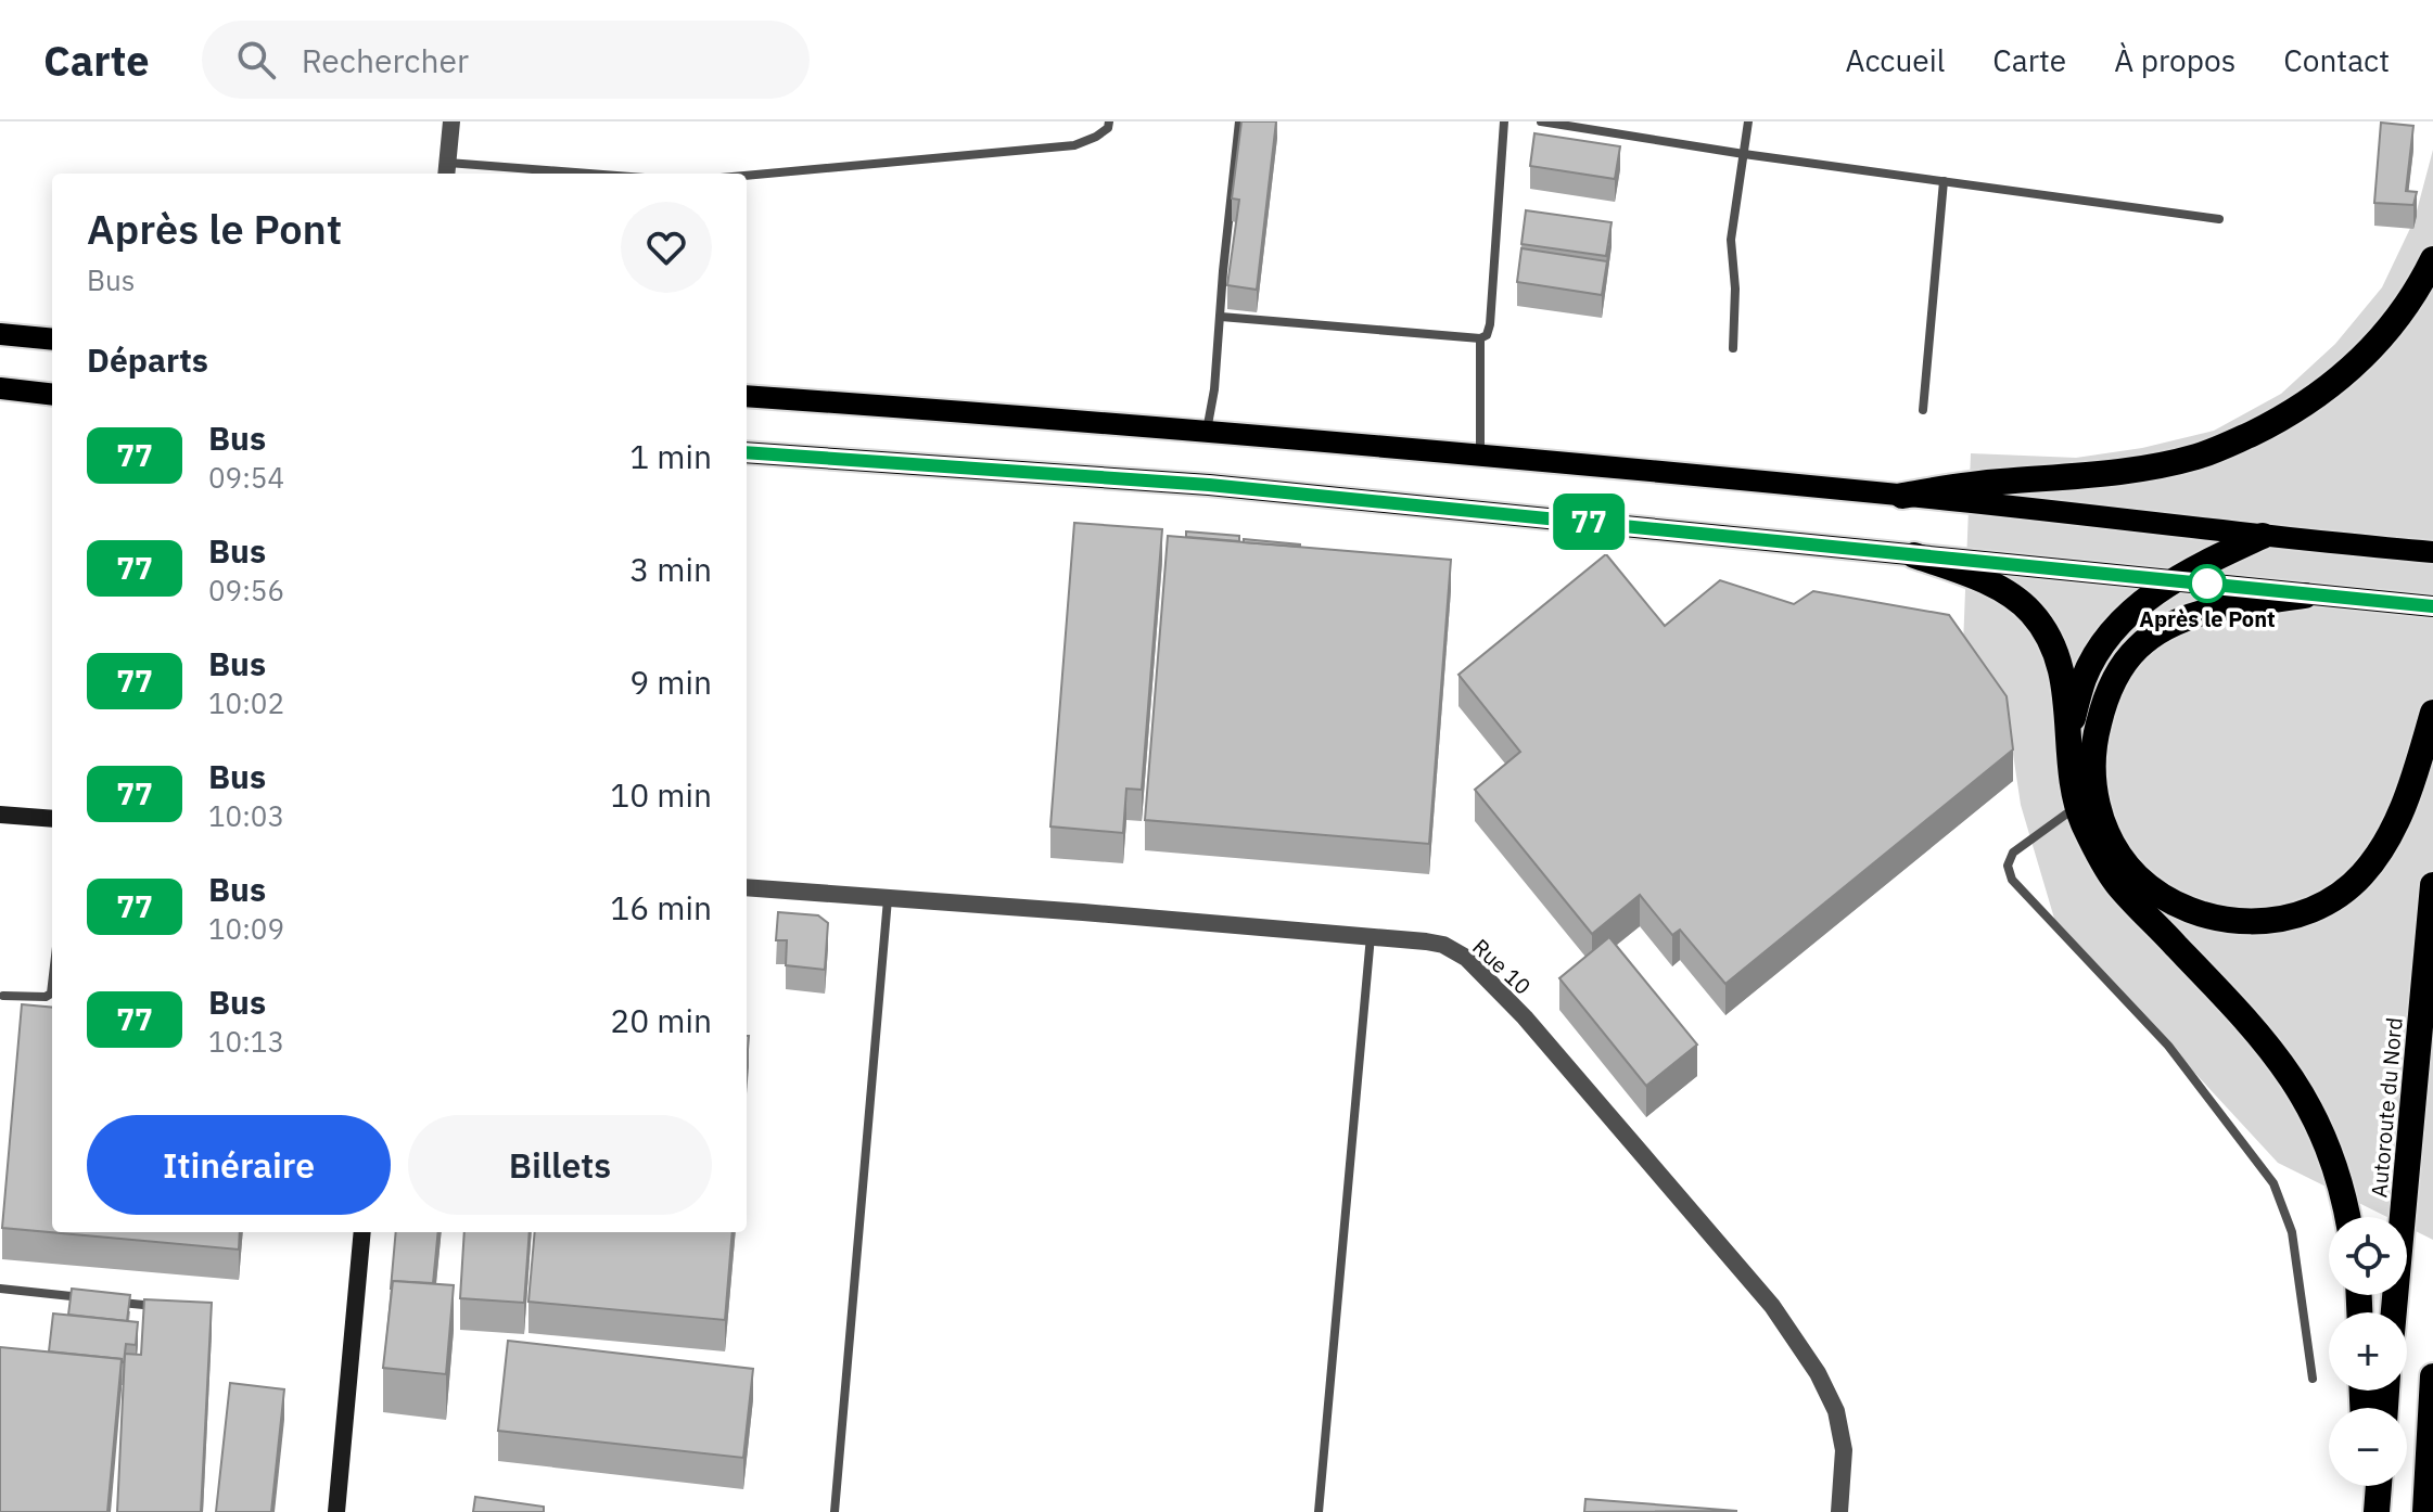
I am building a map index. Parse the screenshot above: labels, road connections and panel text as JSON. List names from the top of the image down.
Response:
{
  "streets": {
    "highway": ["Autoroute du Nord"],
    "street": ["Rue 10"]
  },
  "places": ["Après le Pont"],
  "lines": ["bus line 77"],
  "page": {
    "header": "Carte",
    "search": "Rechercher",
    "nav": [
      "Accueil",
      "Carte",
      "À propos",
      "Contact"
    ],
    "on_map": "77",
    "heading": [
      ["Après le Pont", "Bus"],
      "Départs"
    ],
    "list": [
      {
        "mark": "77",
        "name": "Bus",
        "note": "09:54",
        "value": "1 min"
      },
      {
        "mark": "77",
        "name": "Bus",
        "note": "09:56",
        "value": "3 min"
      },
      {
        "mark": "77",
        "name": "Bus",
        "note": "10:02",
        "value": "9 min"
      },
      {
        "mark": "77",
        "name": "Bus",
        "note": "10:03",
        "value": "10 min"
      },
      {
        "mark": "77",
        "name": "Bus",
        "note": "10:09",
        "value": "16 min"
      },
      {
        "mark": "77",
        "name": "Bus",
        "note": "10:13",
        "value": "20 min"
      }
    ],
    "buttons": ["Itinéraire", "Billets"],
    "map_buttons": ["+", "−"]
  }
}
